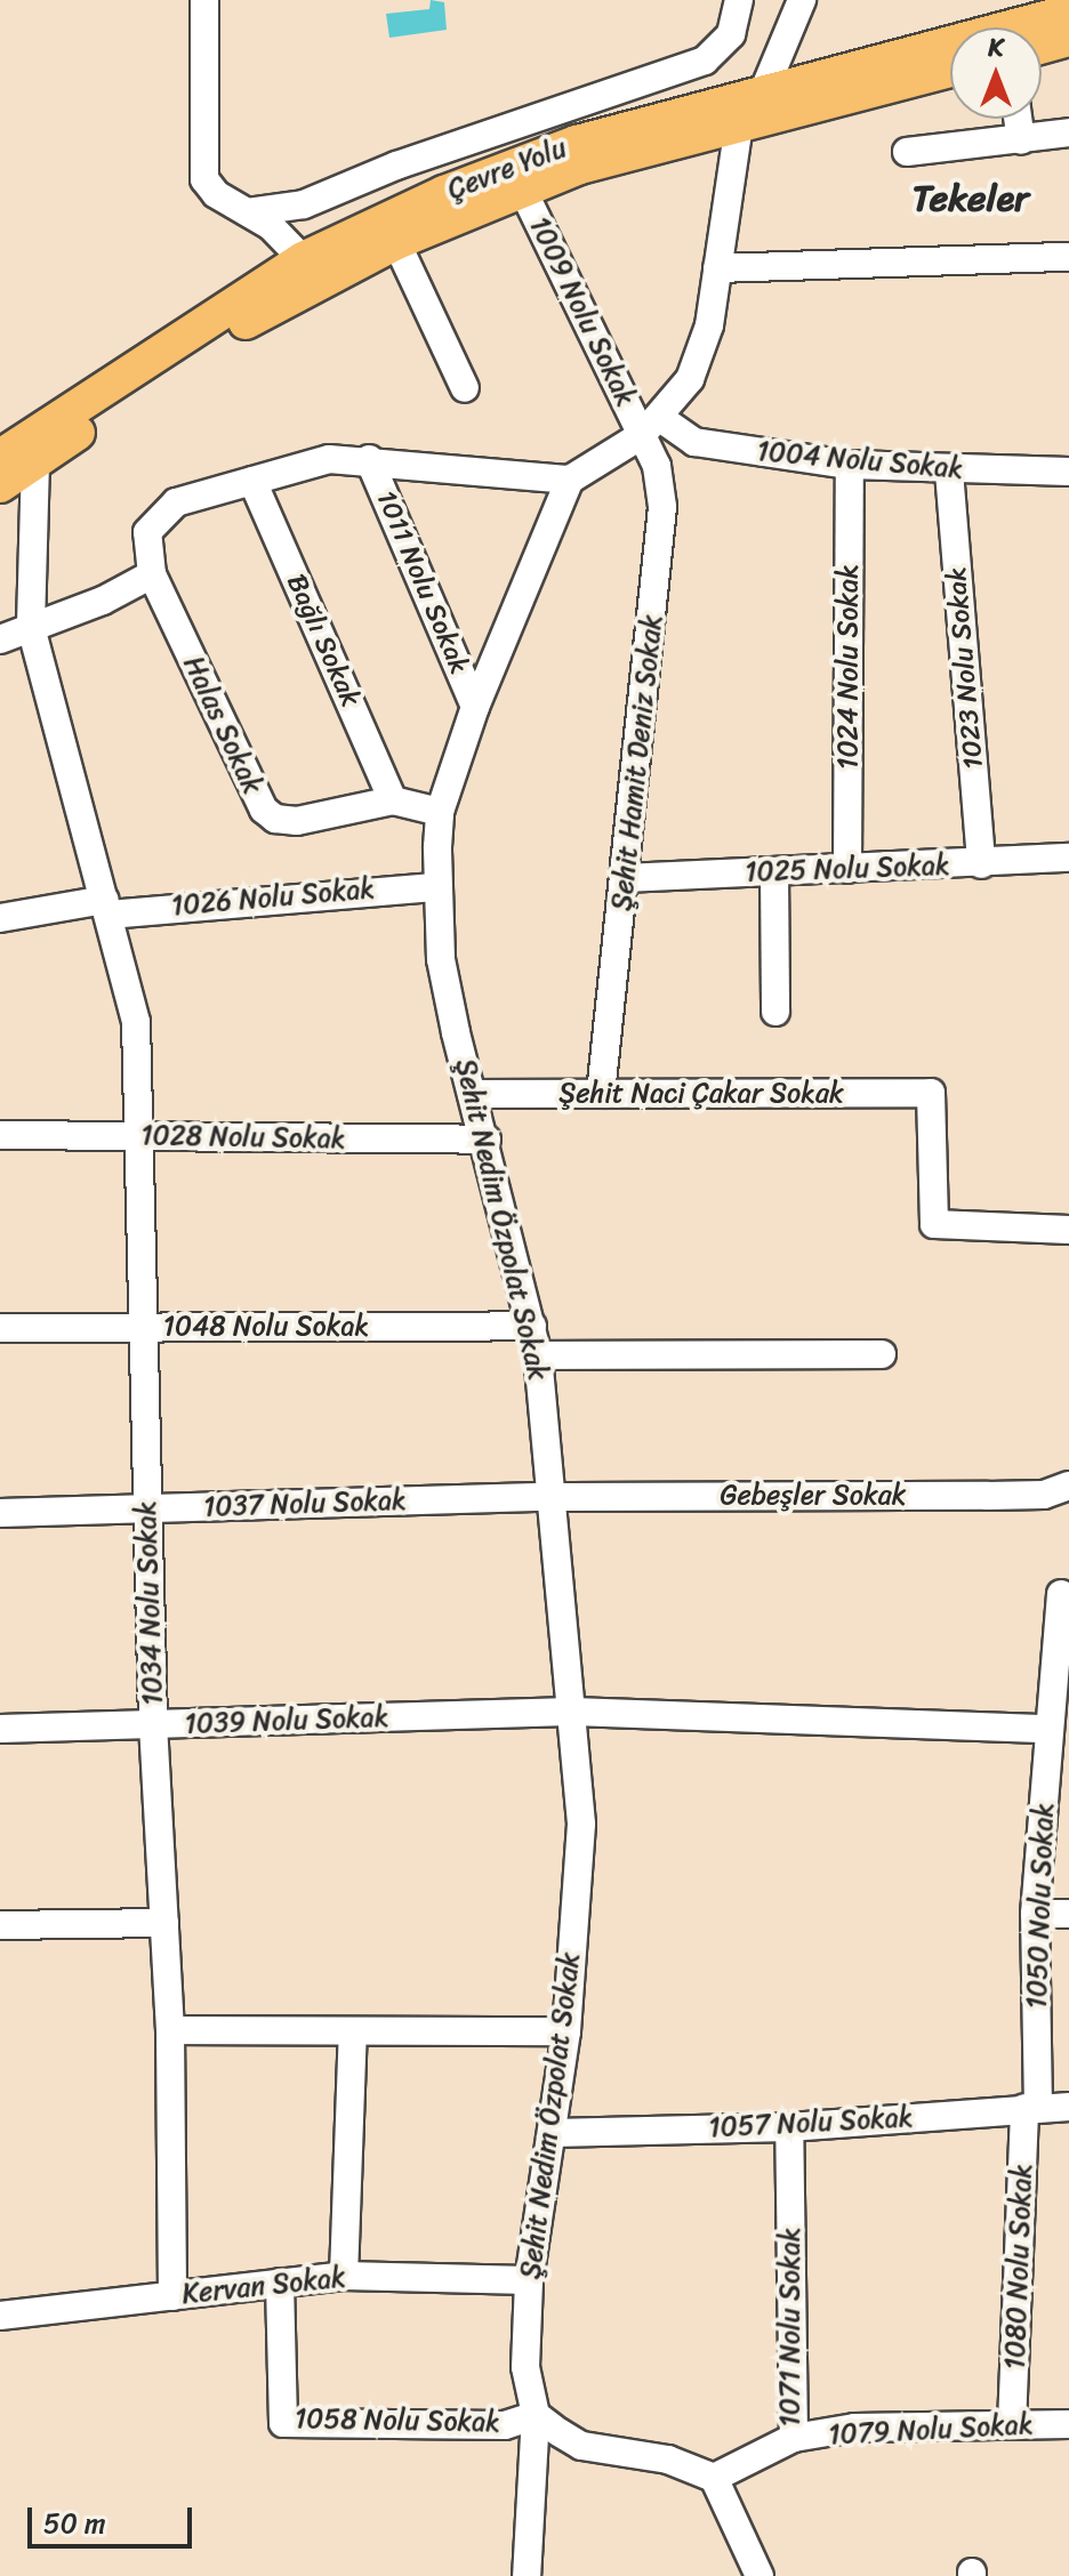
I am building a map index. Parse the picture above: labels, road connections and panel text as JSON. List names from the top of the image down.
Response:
{
  "streets": {
    "main road": ["Çevre Yolu"],
    "street": [
      "1009 Nolu Sokak",
      "1004 Nolu Sokak",
      "1011 Nolu Sokak",
      "Bağlı Sokak",
      "1024 Nolu Sokak",
      "1023 Nolu Sokak",
      "Halas Sokak",
      "Şehit Hamit Deniz Sokak",
      "1025 Nolu Sokak",
      "1026 Nolu Sokak",
      "Şehit Naci Çakar Sokak",
      "1028 Nolu Sokak",
      "Şehit Nedim Özpolat Sokak",
      "1048 Nolu Sokak",
      "Gebeşler Sokak",
      "1037 Nolu Sokak",
      "1034 Nolu Sokak",
      "1039 Nolu Sokak",
      "1050 Nolu Sokak",
      "1057 Nolu Sokak",
      "1080 Nolu Sokak",
      "Kervan Sokak",
      "1071 Nolu Sokak",
      "1058 Nolu Sokak",
      "1079 Nolu Sokak"
    ]
  },
  "crossings": [
    ["Çevre Yolu", "1009 Nolu Sokak"],
    ["Çevre Yolu", "1034 Nolu Sokak"],
    ["1009 Nolu Sokak", "1004 Nolu Sokak"],
    ["1009 Nolu Sokak", "Şehit Hamit Deniz Sokak"],
    ["1004 Nolu Sokak", "1024 Nolu Sokak"],
    ["1004 Nolu Sokak", "1023 Nolu Sokak"],
    ["1004 Nolu Sokak", "Şehit Hamit Deniz Sokak"],
    ["1011 Nolu Sokak", "Şehit Nedim Özpolat Sokak"],
    ["Bağlı Sokak", "Halas Sokak"],
    ["1024 Nolu Sokak", "1025 Nolu Sokak"],
    ["1023 Nolu Sokak", "1025 Nolu Sokak"],
    ["Halas Sokak", "Şehit Nedim Özpolat Sokak"],
    ["Şehit Hamit Deniz Sokak", "1025 Nolu Sokak"],
    ["Şehit Hamit Deniz Sokak", "Şehit Naci Çakar Sokak"],
    ["1026 Nolu Sokak", "Şehit Nedim Özpolat Sokak"],
    ["1026 Nolu Sokak", "1034 Nolu Sokak"],
    ["Şehit Naci Çakar Sokak", "Şehit Nedim Özpolat Sokak"],
    ["1028 Nolu Sokak", "Şehit Nedim Özpolat Sokak"],
    ["1028 Nolu Sokak", "1034 Nolu Sokak"],
    ["Şehit Nedim Özpolat Sokak", "1048 Nolu Sokak"],
    ["Şehit Nedim Özpolat Sokak", "Gebeşler Sokak"],
    ["Şehit Nedim Özpolat Sokak", "1037 Nolu Sokak"],
    ["Şehit Nedim Özpolat Sokak", "1039 Nolu Sokak"],
    ["Şehit Nedim Özpolat Sokak", "1057 Nolu Sokak"],
    ["Şehit Nedim Özpolat Sokak", "Kervan Sokak"],
    ["Şehit Nedim Özpolat Sokak", "1058 Nolu Sokak"],
    ["1048 Nolu Sokak", "1034 Nolu Sokak"],
    ["Gebeşler Sokak", "1037 Nolu Sokak"],
    ["1037 Nolu Sokak", "1034 Nolu Sokak"],
    ["1034 Nolu Sokak", "1039 Nolu Sokak"],
    ["1034 Nolu Sokak", "Kervan Sokak"],
    ["1039 Nolu Sokak", "1050 Nolu Sokak"],
    ["1050 Nolu Sokak", "1057 Nolu Sokak"],
    ["1050 Nolu Sokak", "1080 Nolu Sokak"],
    ["1057 Nolu Sokak", "1080 Nolu Sokak"],
    ["1057 Nolu Sokak", "1071 Nolu Sokak"],
    ["1080 Nolu Sokak", "1079 Nolu Sokak"],
    ["Kervan Sokak", "1058 Nolu Sokak"],
    ["1071 Nolu Sokak", "1079 Nolu Sokak"]
  ],
  "districts": ["Tekeler"],
  "scale_bar": "50 m",
  "north": "top"
}
